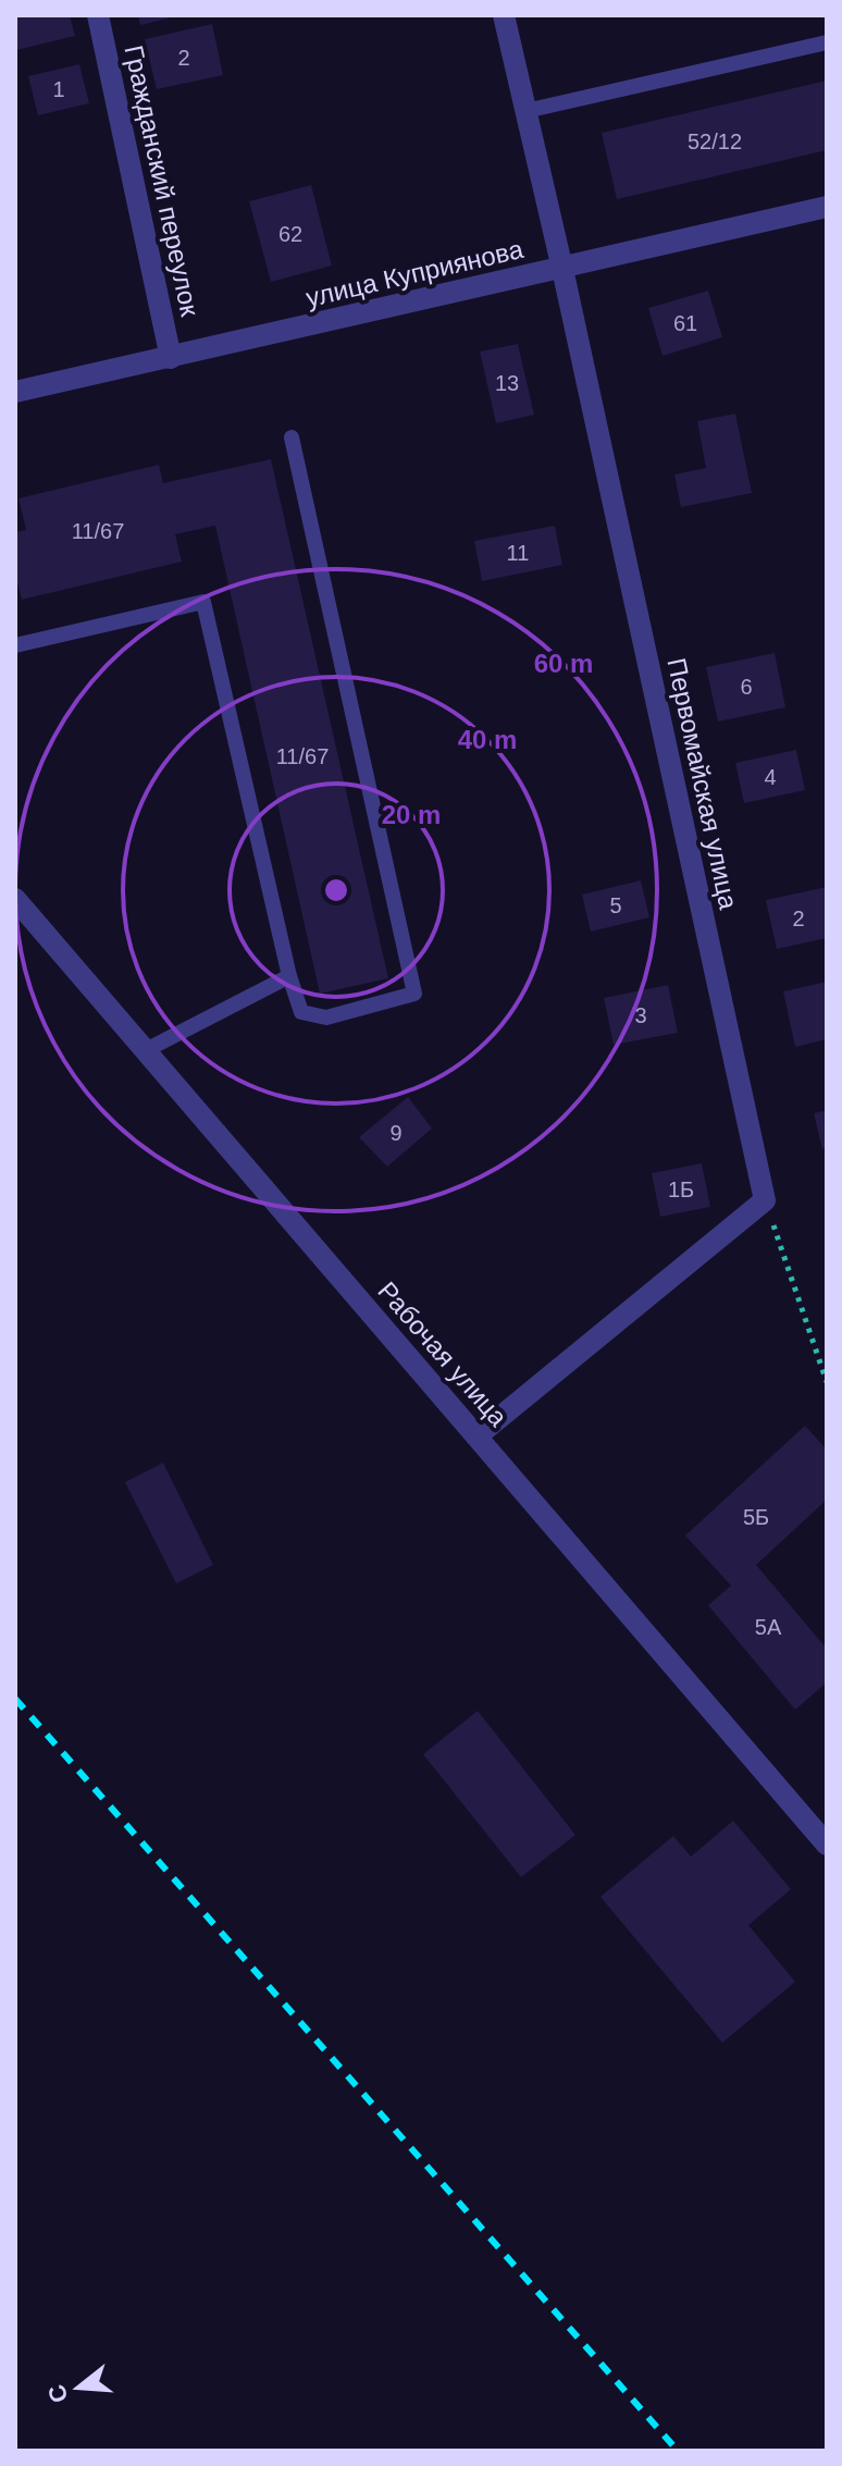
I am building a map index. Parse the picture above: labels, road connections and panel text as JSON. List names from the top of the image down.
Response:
{
  "streets": {
    "street": [
      "Гражданский переулок",
      "улица Куприянова",
      "Первомайская улица",
      "Рабочая улица"
    ]
  },
  "crossings": [
    ["Гражданский переулок", "улица Куприянова"],
    ["улица Куприянова", "Первомайская улица"]
  ],
  "house_numbers": [
    "2",
    "1",
    "52/12",
    "62",
    "61",
    "13",
    "11/67",
    "11",
    "6",
    "11/67",
    "4",
    "5",
    "2",
    "3",
    "9",
    "1Б",
    "5Б",
    "5А"
  ],
  "north": "left",
  "rings": ["60 m", "40 m", "20 m"]
}
